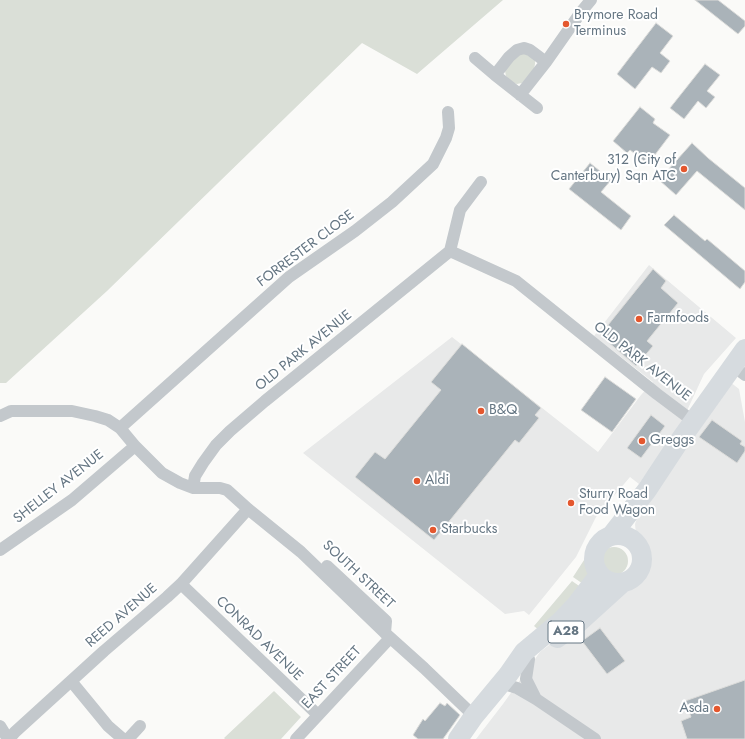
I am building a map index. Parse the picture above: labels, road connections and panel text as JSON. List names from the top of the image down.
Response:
{
  "streets": {
    "highway": ["A28"],
    "street": [
      "FORRESTER CLOSE",
      "OLD PARK AVENUE",
      "SHELLEY AVENUE",
      "SOUTH STREET",
      "REED AVENUE",
      "CONRAD AVENUE",
      "EAST STREET"
    ]
  },
  "crossings": [
    ["FORRESTER CLOSE", "SOUTH STREET"],
    ["OLD PARK AVENUE", "SOUTH STREET"],
    ["OLD PARK AVENUE", "A28"],
    ["SHELLEY AVENUE", "SOUTH STREET"],
    ["SOUTH STREET", "REED AVENUE"],
    ["SOUTH STREET", "A28"],
    ["SOUTH STREET", "EAST STREET"],
    ["REED AVENUE", "CONRAD AVENUE"],
    ["CONRAD AVENUE", "EAST STREET"]
  ],
  "places": [
    "Brymore Road Terminus",
    "312 (City of Canterbury) Sqn ATC",
    "Farmfoods",
    "B&Q",
    "Greggs",
    "Aldi",
    "Sturry Road Food Wagon",
    "Starbucks",
    "Asda"
  ]
}
